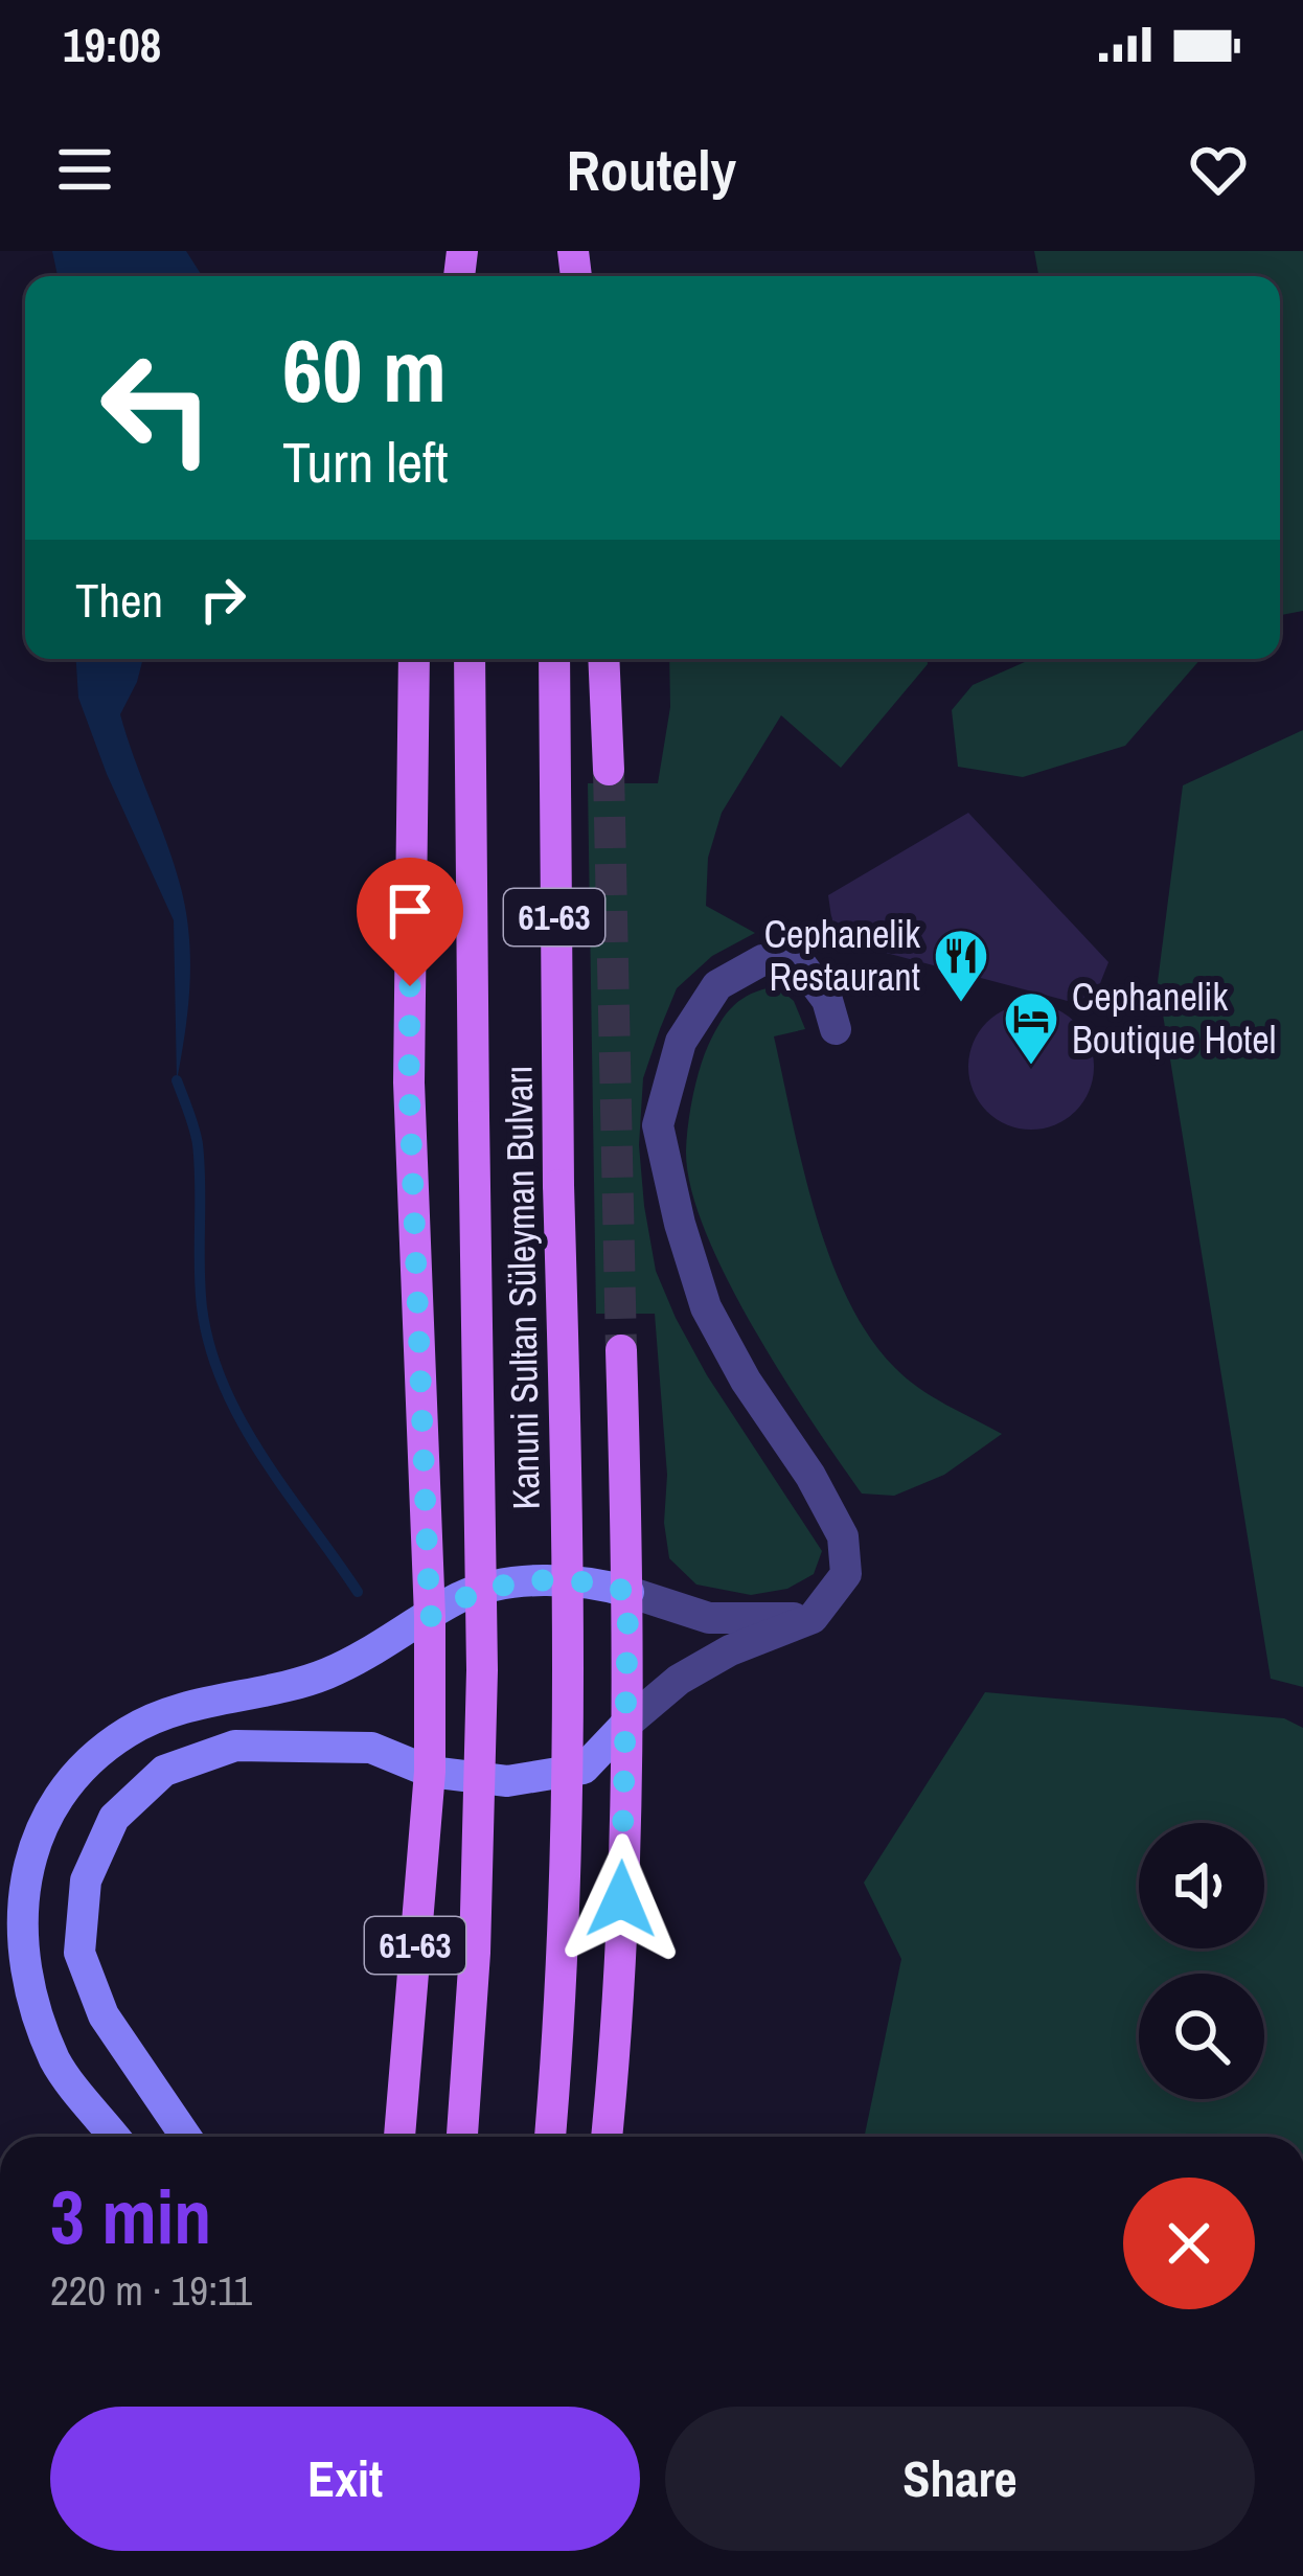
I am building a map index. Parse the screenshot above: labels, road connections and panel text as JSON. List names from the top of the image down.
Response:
{
  "streets": {
    "main road": ["61-63", "Kanuni Sultan Süleyman Bulvarı"]
  },
  "places": {
    "restaurant": ["Cephanelik Restaurant"],
    "hotel": ["Cephanelik Boutique Hotel"]
  },
  "page": {
    "status": "19:08",
    "header": "Routely",
    "turn": ["60 m", "Turn left"],
    "then": "Then",
    "heading": ["3 min", "220 m · 19:11"],
    "buttons": ["Exit", "Share"]
  }
}
